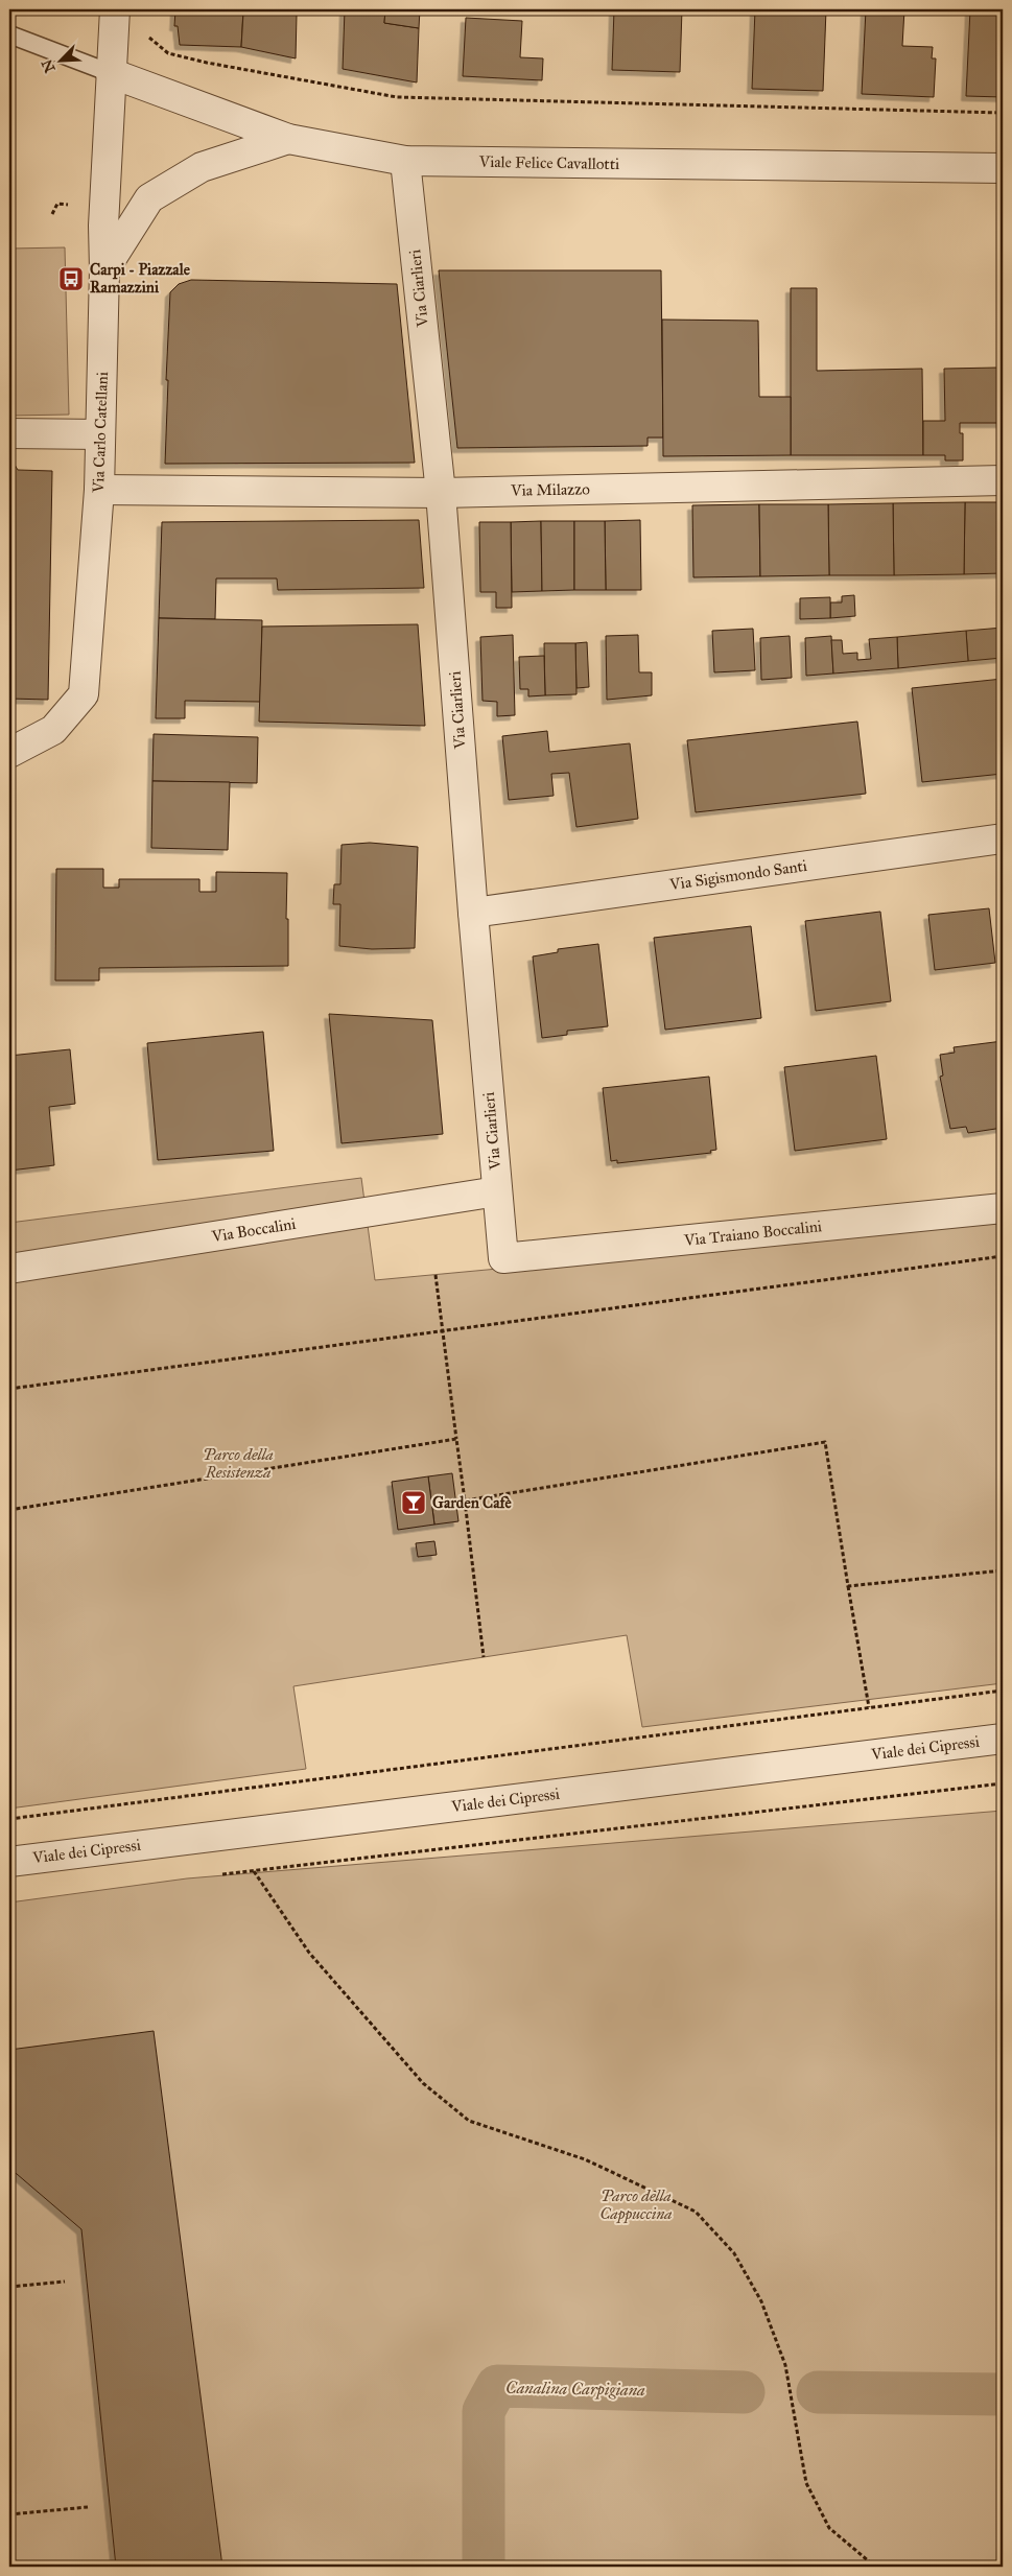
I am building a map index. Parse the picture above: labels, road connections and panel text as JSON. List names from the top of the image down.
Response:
{
  "streets": {
    "street": [
      "Viale Felice Cavallotti",
      "Via Ciarlieri",
      "Via Carlo Catellani",
      "Via Milazzo",
      "Via Sigismondo Santi",
      "Via Boccalini",
      "Via Traiano Boccalini",
      "Viale dei Cipressi"
    ]
  },
  "crossings": [
    ["Viale Felice Cavallotti", "Via Ciarlieri"],
    ["Viale Felice Cavallotti", "Via Carlo Catellani"],
    ["Via Ciarlieri", "Via Milazzo"],
    ["Via Ciarlieri", "Via Sigismondo Santi"],
    ["Via Ciarlieri", "Via Boccalini"],
    ["Via Ciarlieri", "Via Traiano Boccalini"],
    ["Via Carlo Catellani", "Via Milazzo"]
  ],
  "water": ["Canalina Carpigiana"],
  "parks": ["Parco della Resistenza", "Parco della Cappuccina"],
  "places": {
    "bus stop": ["Carpi - Piazzale Ramazzini"],
    "bar": ["Garden Cafè"]
  },
  "north": "bottom left"
}
